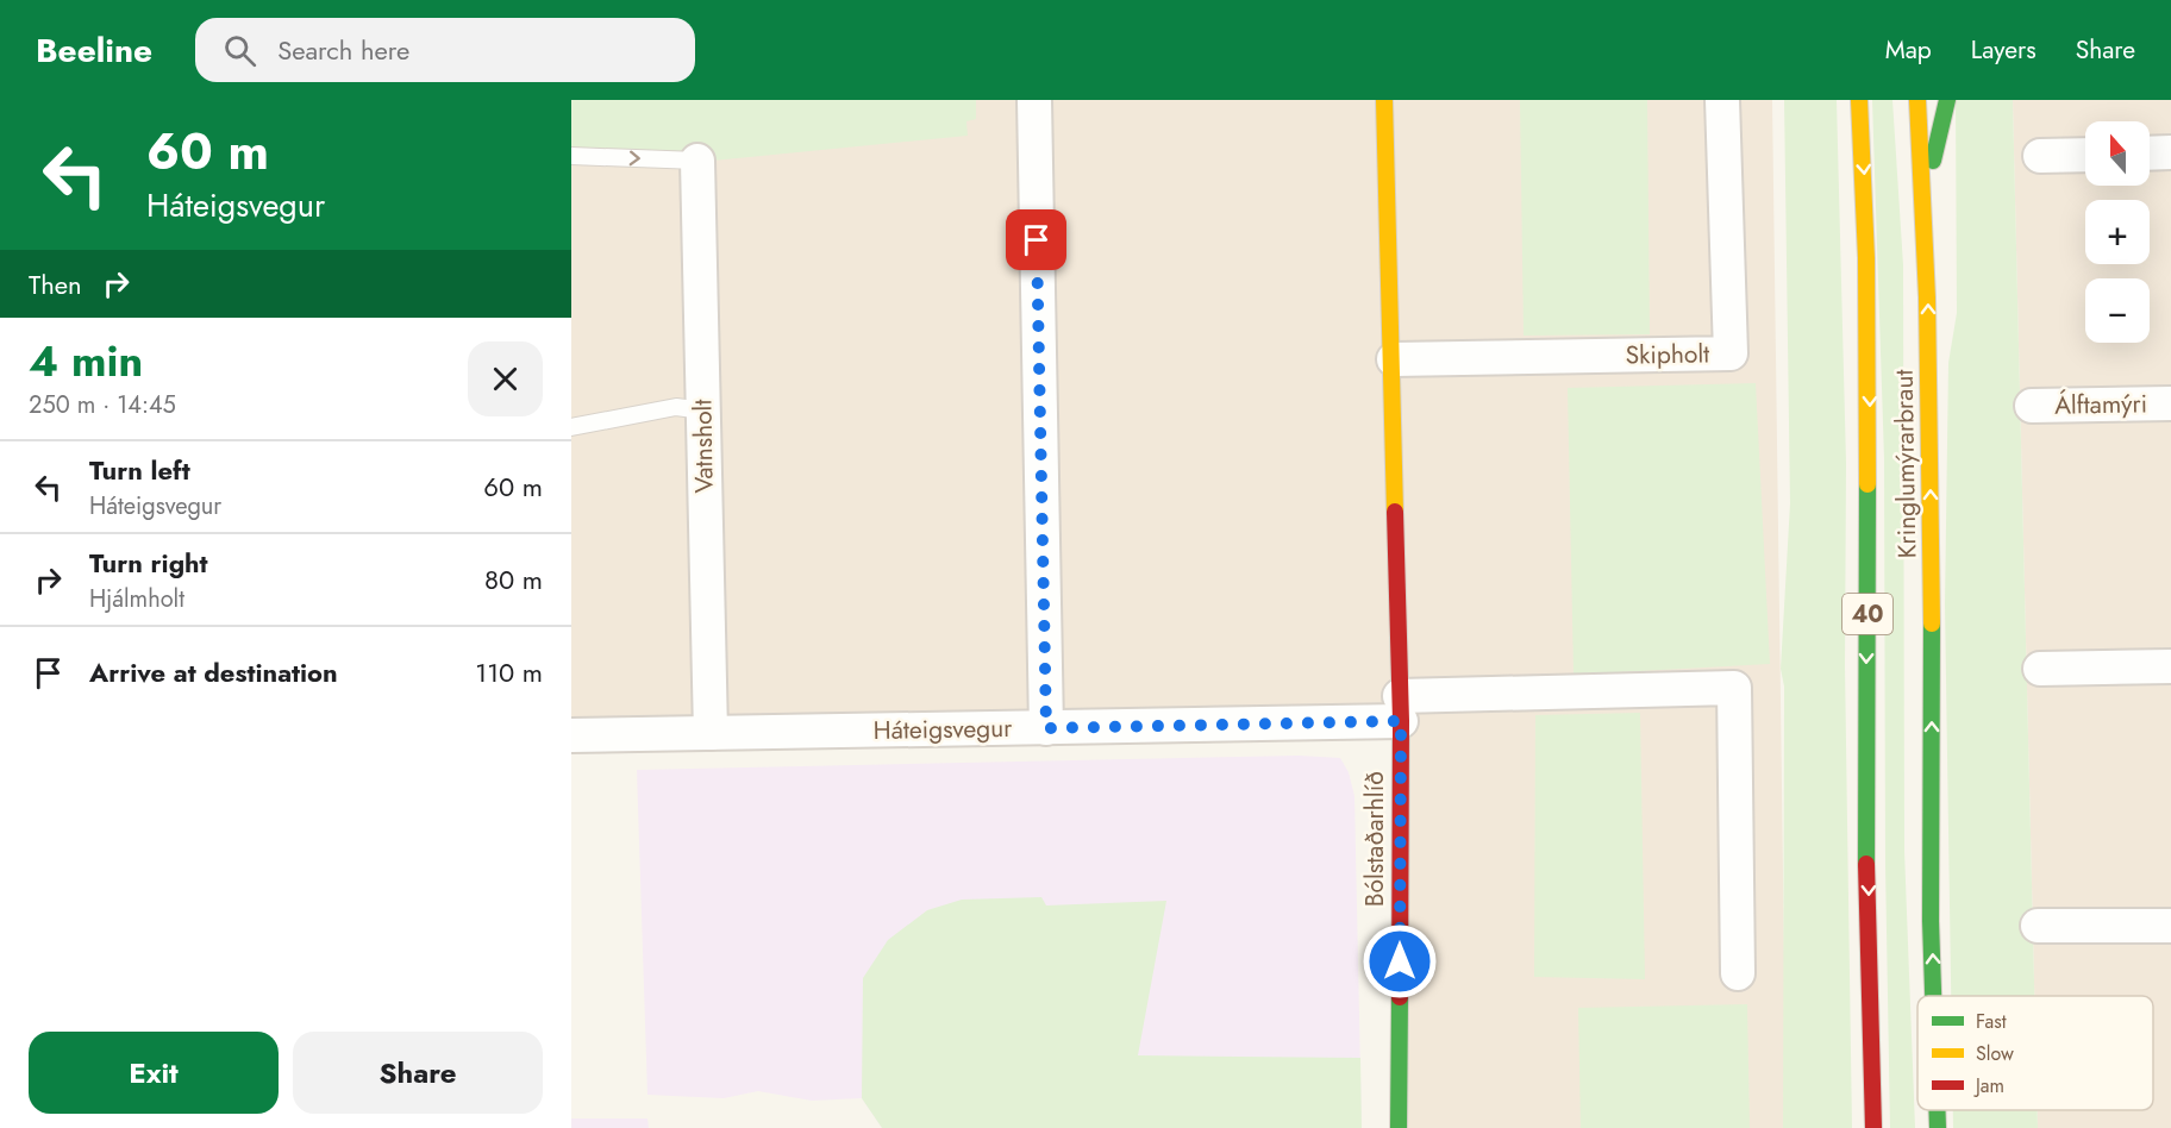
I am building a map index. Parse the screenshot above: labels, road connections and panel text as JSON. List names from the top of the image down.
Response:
{
  "streets": {
    "main road": ["Kringlumýrarbraut", "40", "Bólstaðarhlíð"],
    "street": [
      "Skipholt",
      "Álftamýri",
      "Vatnsholt",
      "Háteigsvegur"
    ]
  },
  "crossings": [
    ["Vatnsholt", "Háteigsvegur"],
    ["Háteigsvegur", "Bólstaðarhlíð"]
  ],
  "legend": ["Fast", "Slow", "Jam"],
  "north": "top",
  "page": {
    "header": "Beeline",
    "search": "Search here",
    "nav": ["Map", "Layers", "Share"],
    "turn": ["60 m", "Háteigsvegur"],
    "map_buttons": ["+", "−"],
    "then": "Then",
    "heading": ["4 min", "250 m · 14:45"],
    "list": [
      {
        "name": "Turn left",
        "note": "Háteigsvegur",
        "value": "60 m"
      },
      {
        "name": "Turn right",
        "note": "Hjálmholt",
        "value": "80 m"
      },
      {
        "name": "Arrive at destination",
        "value": "110 m"
      }
    ],
    "buttons": ["Exit", "Share"]
  }
}
